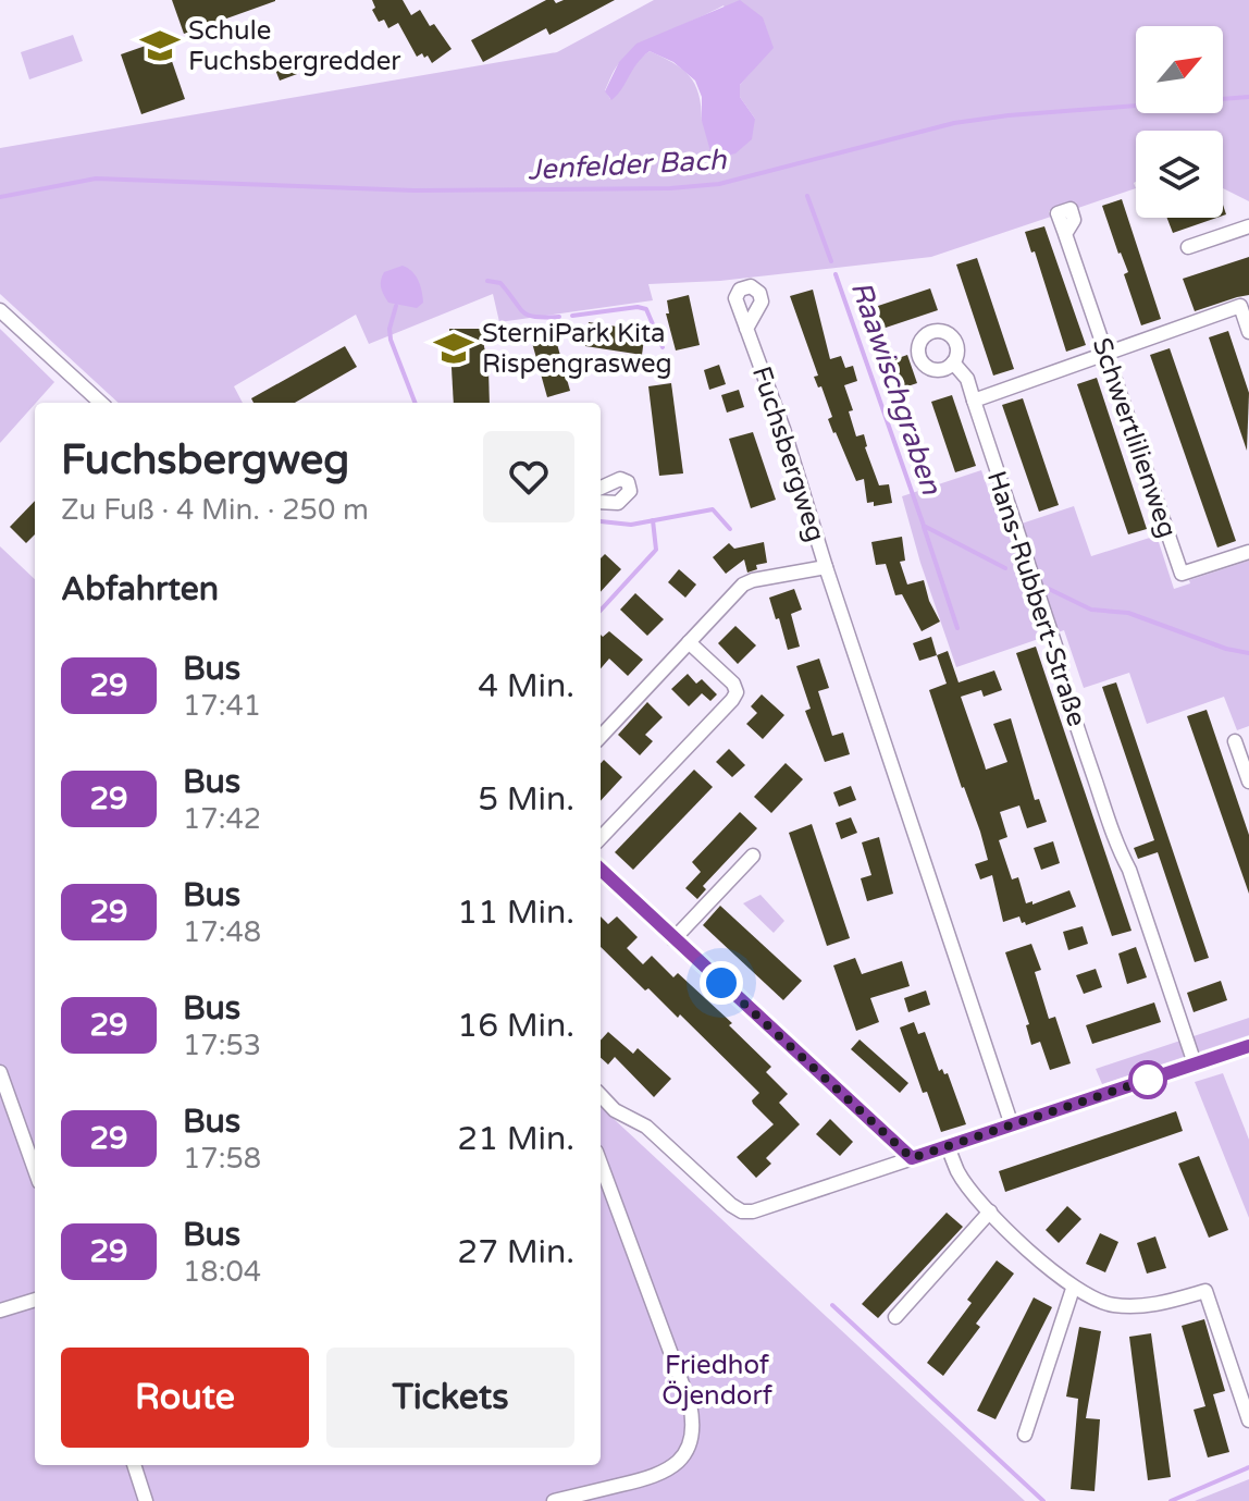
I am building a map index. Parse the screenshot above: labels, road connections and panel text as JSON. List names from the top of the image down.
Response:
{
  "streets": {
    "street": ["Schwertlilienweg", "Fuchsbergweg", "Hans-Rubbert-Straße"]
  },
  "water": ["Jenfelder Bach", "Raawischgraben"],
  "parks": ["Friedhof Öjendorf"],
  "places": {
    "school or university": ["Schule Fuchsbergredder", "SterniPark Kita Rispengrasweg"]
  },
  "lines": ["bus line 29"],
  "north": "top right",
  "page": {
    "heading": [
      ["Fuchsbergweg", "Zu Fuß · 4 Min. · 250 m"],
      "Abfahrten"
    ],
    "list": [
      {
        "mark": "29",
        "name": "Bus",
        "note": "17:41",
        "value": "4 Min."
      },
      {
        "mark": "29",
        "name": "Bus",
        "note": "17:42",
        "value": "5 Min."
      },
      {
        "mark": "29",
        "name": "Bus",
        "note": "17:48",
        "value": "11 Min."
      },
      {
        "mark": "29",
        "name": "Bus",
        "note": "17:53",
        "value": "16 Min."
      },
      {
        "mark": "29",
        "name": "Bus",
        "note": "17:58",
        "value": "21 Min."
      },
      {
        "mark": "29",
        "name": "Bus",
        "note": "18:04",
        "value": "27 Min."
      }
    ],
    "buttons": ["Route", "Tickets"]
  }
}
